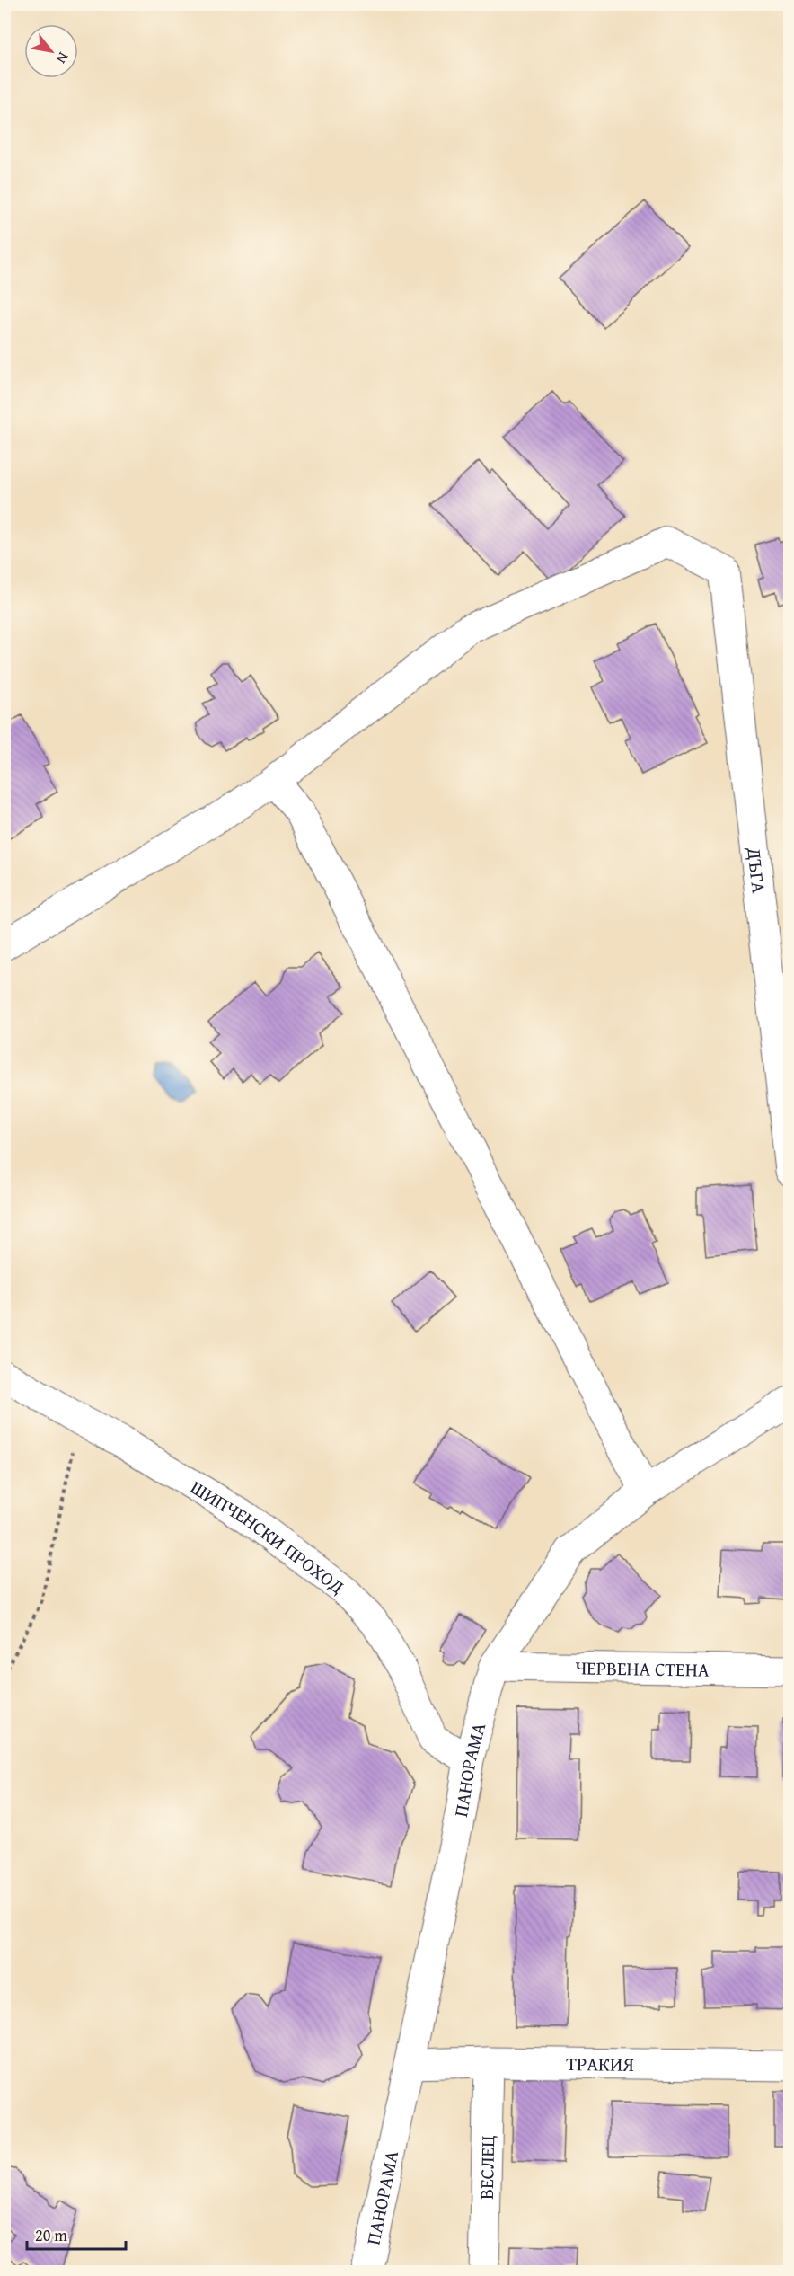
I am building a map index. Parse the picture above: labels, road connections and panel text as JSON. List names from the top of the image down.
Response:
{
  "streets": {
    "street": [
      "ДЪГА",
      "ШИПЧЕНСКИ ПРОХОД",
      "ЧЕРВЕНА СТЕНА",
      "ПАНОРАМА",
      "ТРАКИЯ",
      "ВЕСЛЕЦ"
    ]
  },
  "crossings": [
    ["ШИПЧЕНСКИ ПРОХОД", "ПАНОРАМА"],
    ["ЧЕРВЕНА СТЕНА", "ПАНОРАМА"],
    ["ПАНОРАМА", "ТРАКИЯ"],
    ["ТРАКИЯ", "ВЕСЛЕЦ"]
  ],
  "scale_bar": "20 m",
  "north": "bottom right"
}
